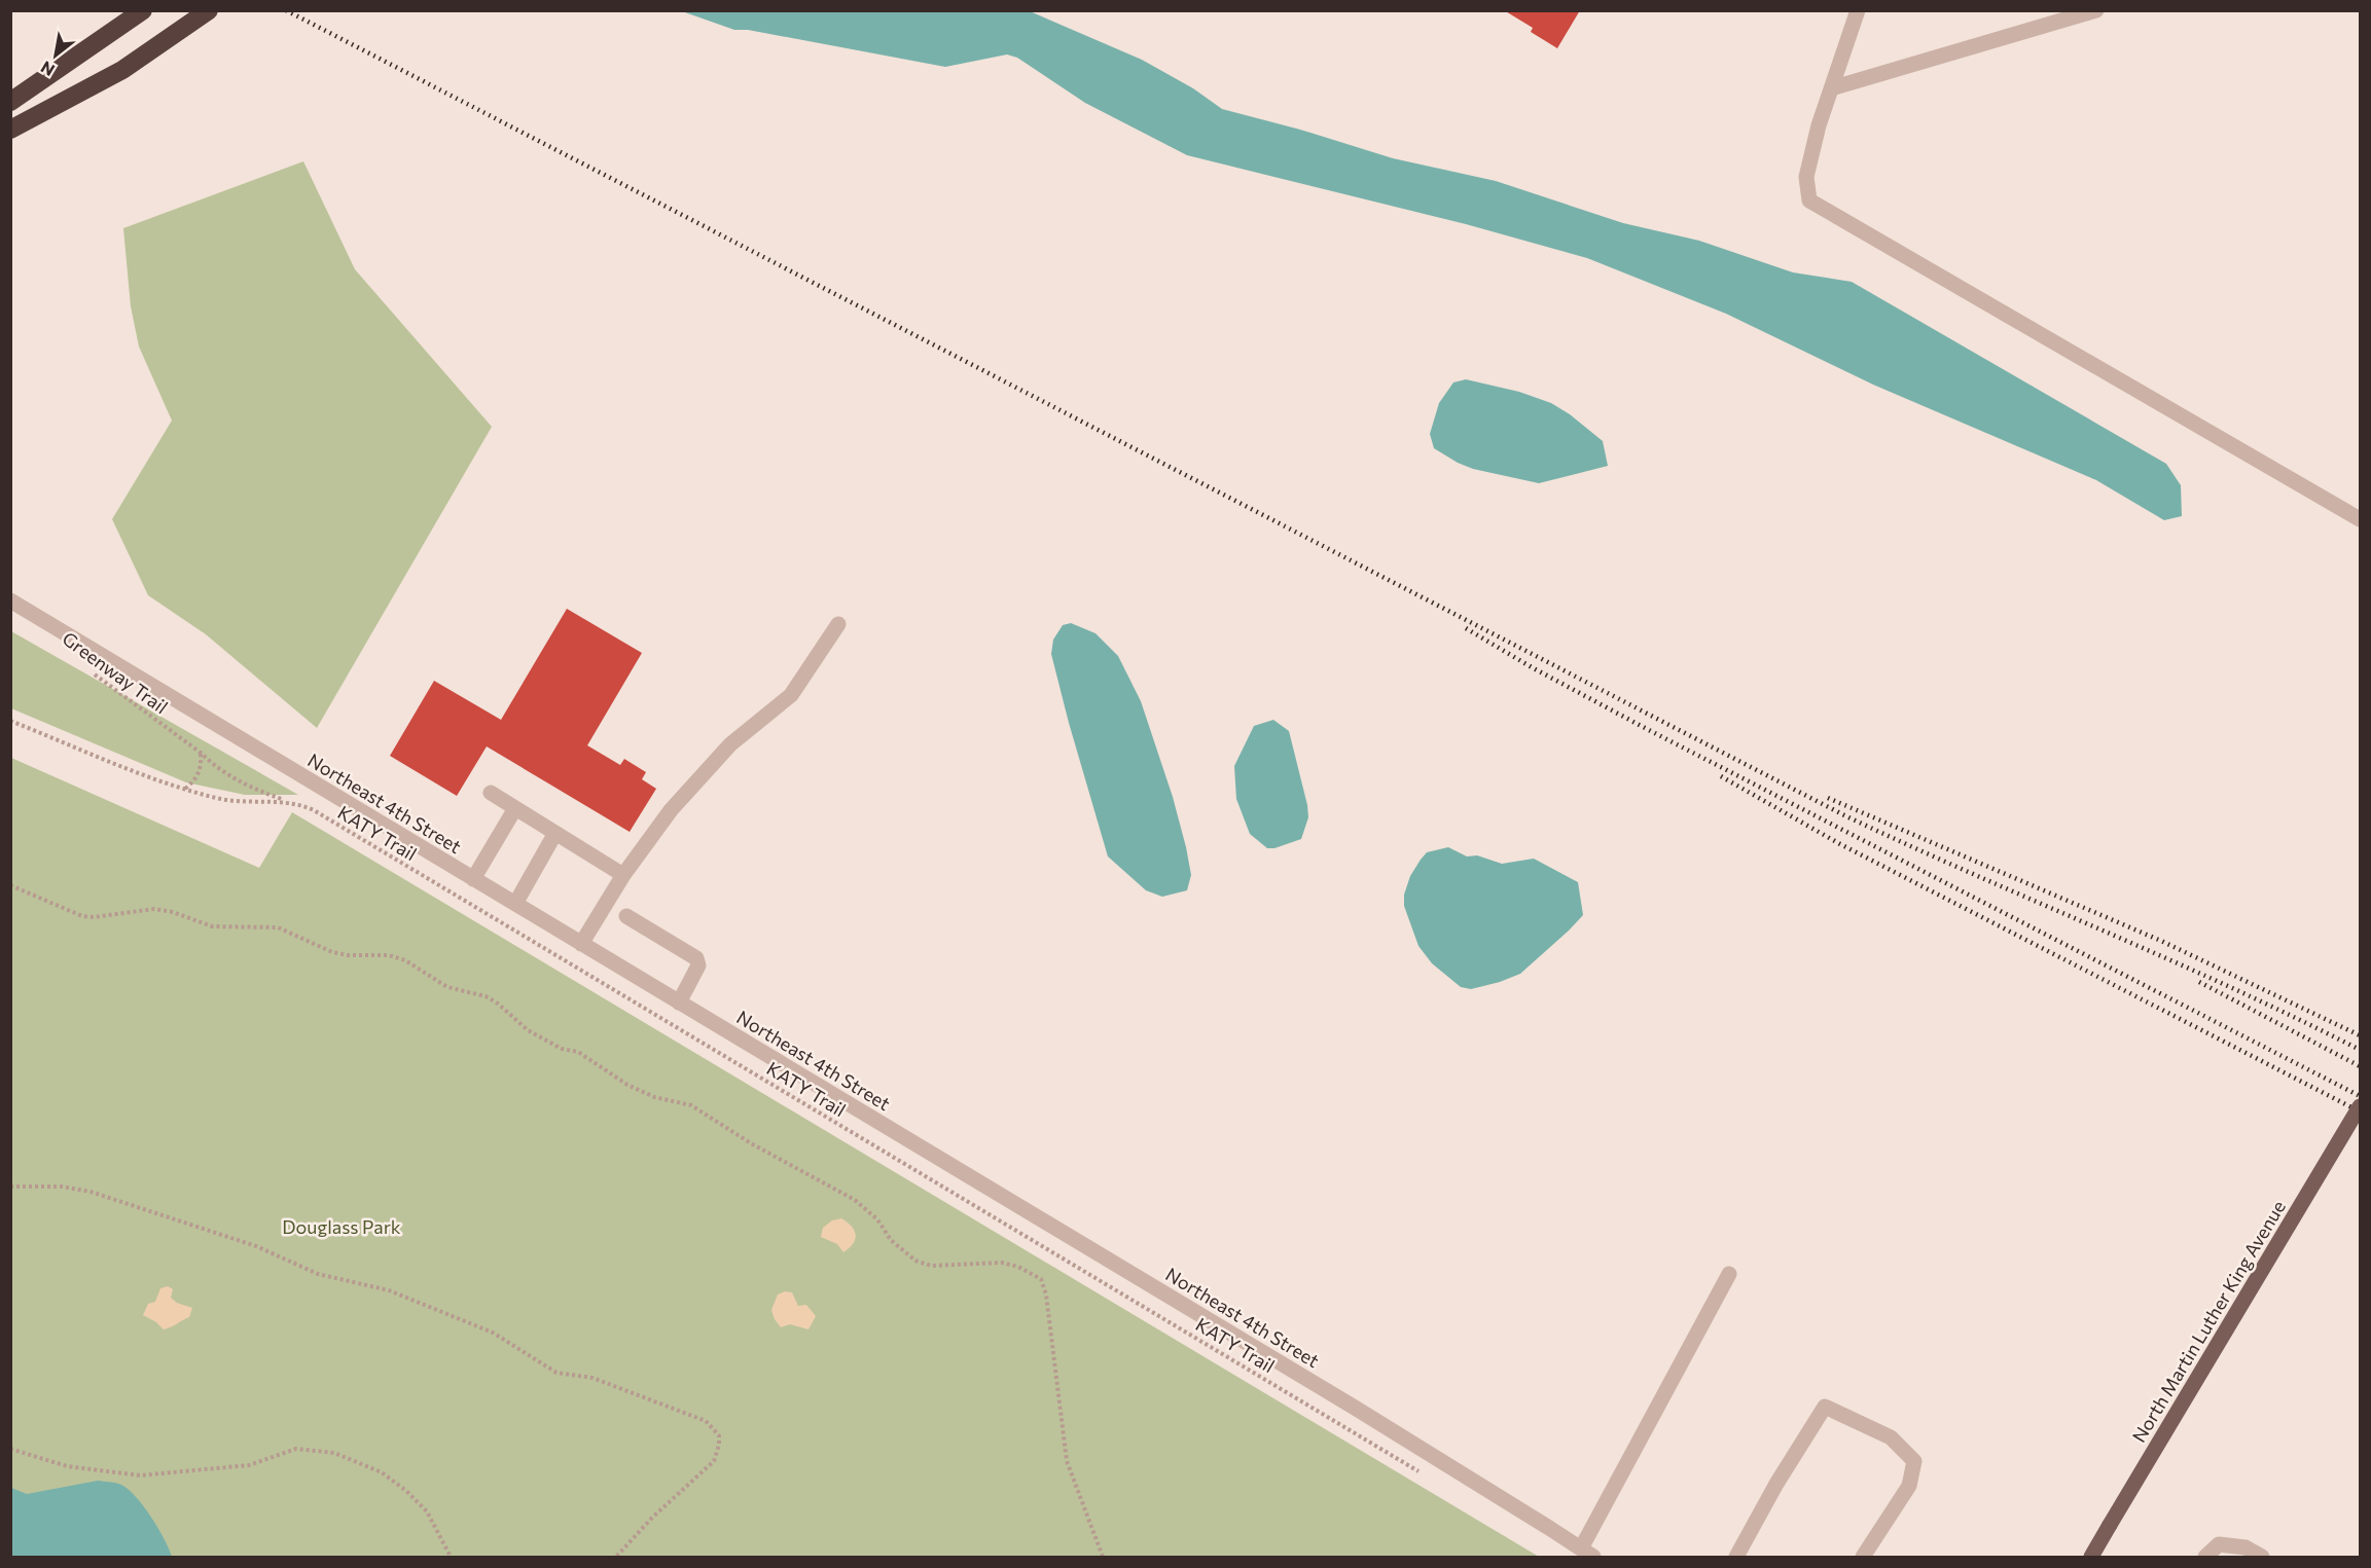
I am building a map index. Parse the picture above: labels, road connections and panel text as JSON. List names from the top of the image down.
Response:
{
  "streets": {
    "main road": ["North Martin Luther King Avenue"],
    "street": ["Northeast 4th Street"],
    "path": ["Greenway Trail", "KATY Trail"]
  },
  "crossings": [
    ["Greenway Trail", "KATY Trail"]
  ],
  "parks": ["Douglass Park"],
  "north": "bottom left"
}
